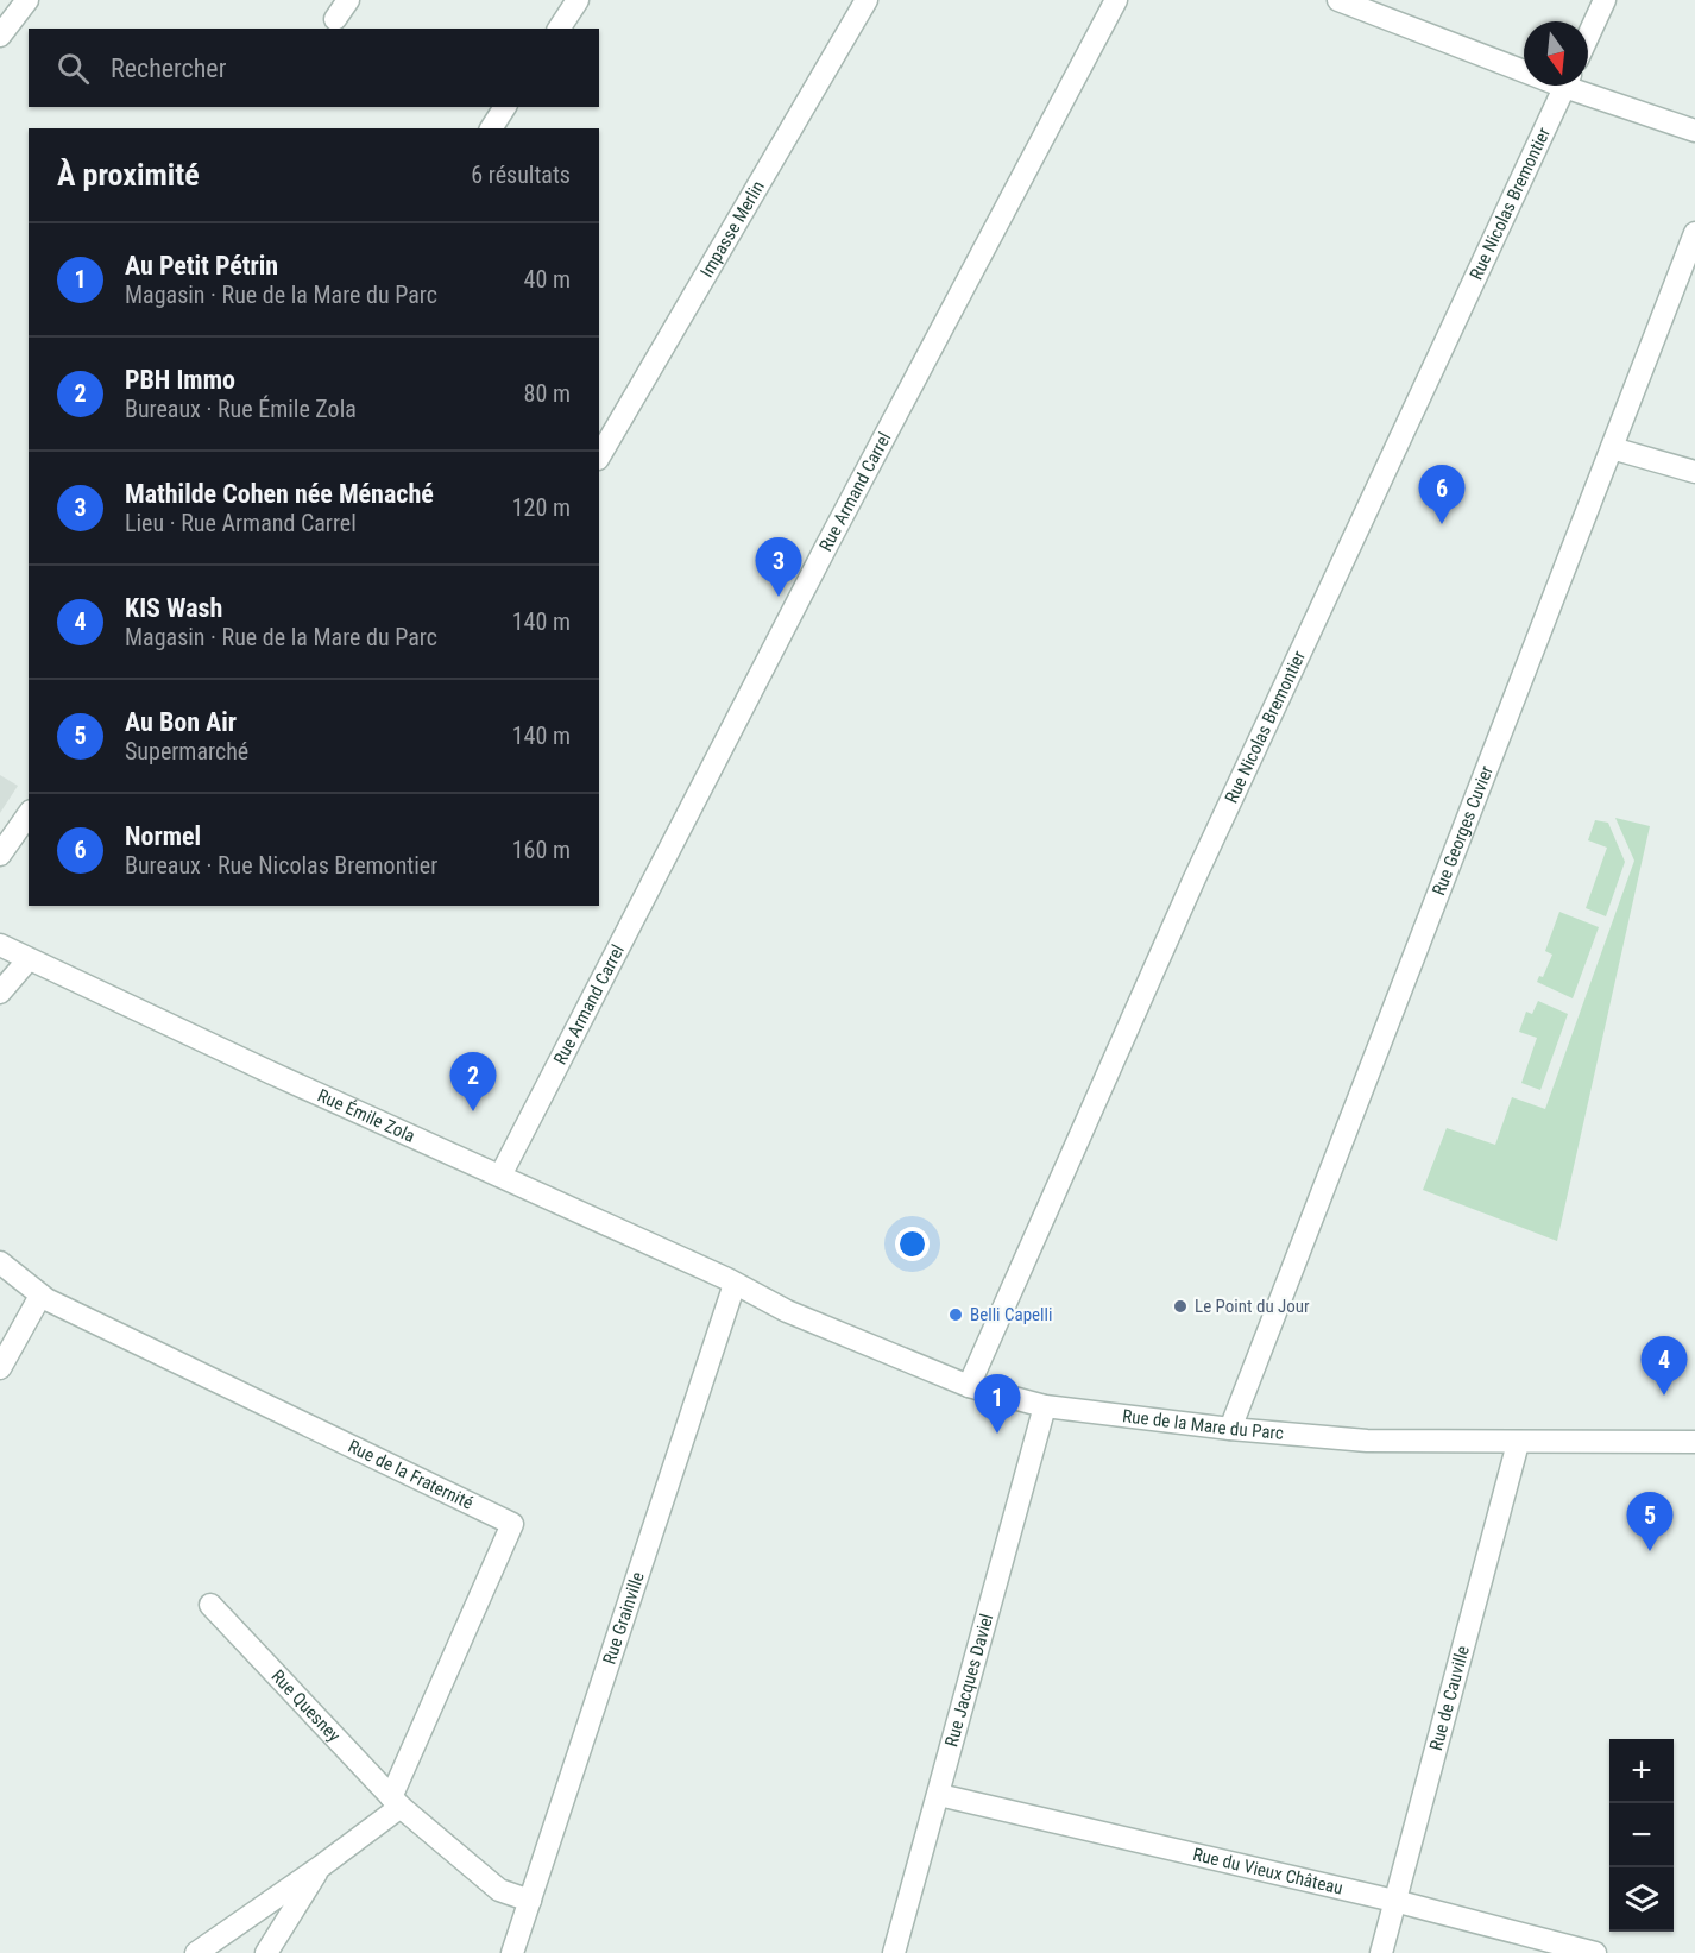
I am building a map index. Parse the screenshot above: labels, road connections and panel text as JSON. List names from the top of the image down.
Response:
{
  "streets": {
    "street": [
      "Rue Nicolas Bremontier",
      "Impasse Merlin",
      "Rue Armand Carrel",
      "Rue Georges Cuvier",
      "Rue Émile Zola",
      "Rue de la Mare du Parc",
      "Rue de la Fraternité",
      "Rue Grainville",
      "Rue Jacques Daviel",
      "Rue de Cauville",
      "Rue Quesney",
      "Rue du Vieux Château"
    ]
  },
  "crossings": [
    ["Rue Nicolas Bremontier", "Rue de la Mare du Parc"],
    ["Rue Armand Carrel", "Rue Émile Zola"],
    ["Rue Georges Cuvier", "Rue de la Mare du Parc"],
    ["Rue Émile Zola", "Rue de la Mare du Parc"],
    ["Rue Émile Zola", "Rue Grainville"],
    ["Rue de la Mare du Parc", "Rue Grainville"],
    ["Rue de la Mare du Parc", "Rue Jacques Daviel"],
    ["Rue de la Mare du Parc", "Rue de Cauville"],
    ["Rue de la Fraternité", "Rue Quesney"],
    ["Rue Grainville", "Rue Quesney"],
    ["Rue Jacques Daviel", "Rue du Vieux Château"],
    ["Rue de Cauville", "Rue du Vieux Château"]
  ],
  "places": ["Le Point du Jour", "Belli Capelli"],
  "north": "bottom",
  "page": {
    "search": "Rechercher",
    "heading": ["À proximité", "6 résultats"],
    "list": [
      {
        "mark": "1",
        "name": "Au Petit Pétrin",
        "note": "Magasin · Rue de la Mare du Parc",
        "value": "40 m"
      },
      {
        "mark": "2",
        "name": "PBH Immo",
        "note": "Bureaux · Rue Émile Zola",
        "value": "80 m"
      },
      {
        "mark": "3",
        "name": "Mathilde Cohen née Ménaché",
        "note": "Lieu · Rue Armand Carrel",
        "value": "120 m"
      },
      {
        "mark": "4",
        "name": "KIS Wash",
        "note": "Magasin · Rue de la Mare du Parc",
        "value": "140 m"
      },
      {
        "mark": "5",
        "name": "Au Bon Air",
        "note": "Supermarché",
        "value": "140 m"
      },
      {
        "mark": "6",
        "name": "Normel",
        "note": "Bureaux · Rue Nicolas Bremontier",
        "value": "160 m"
      }
    ],
    "pins": [
      "6",
      "3",
      "2",
      "4",
      "1",
      "5"
    ],
    "map_buttons": ["+", "−"]
  }
}
